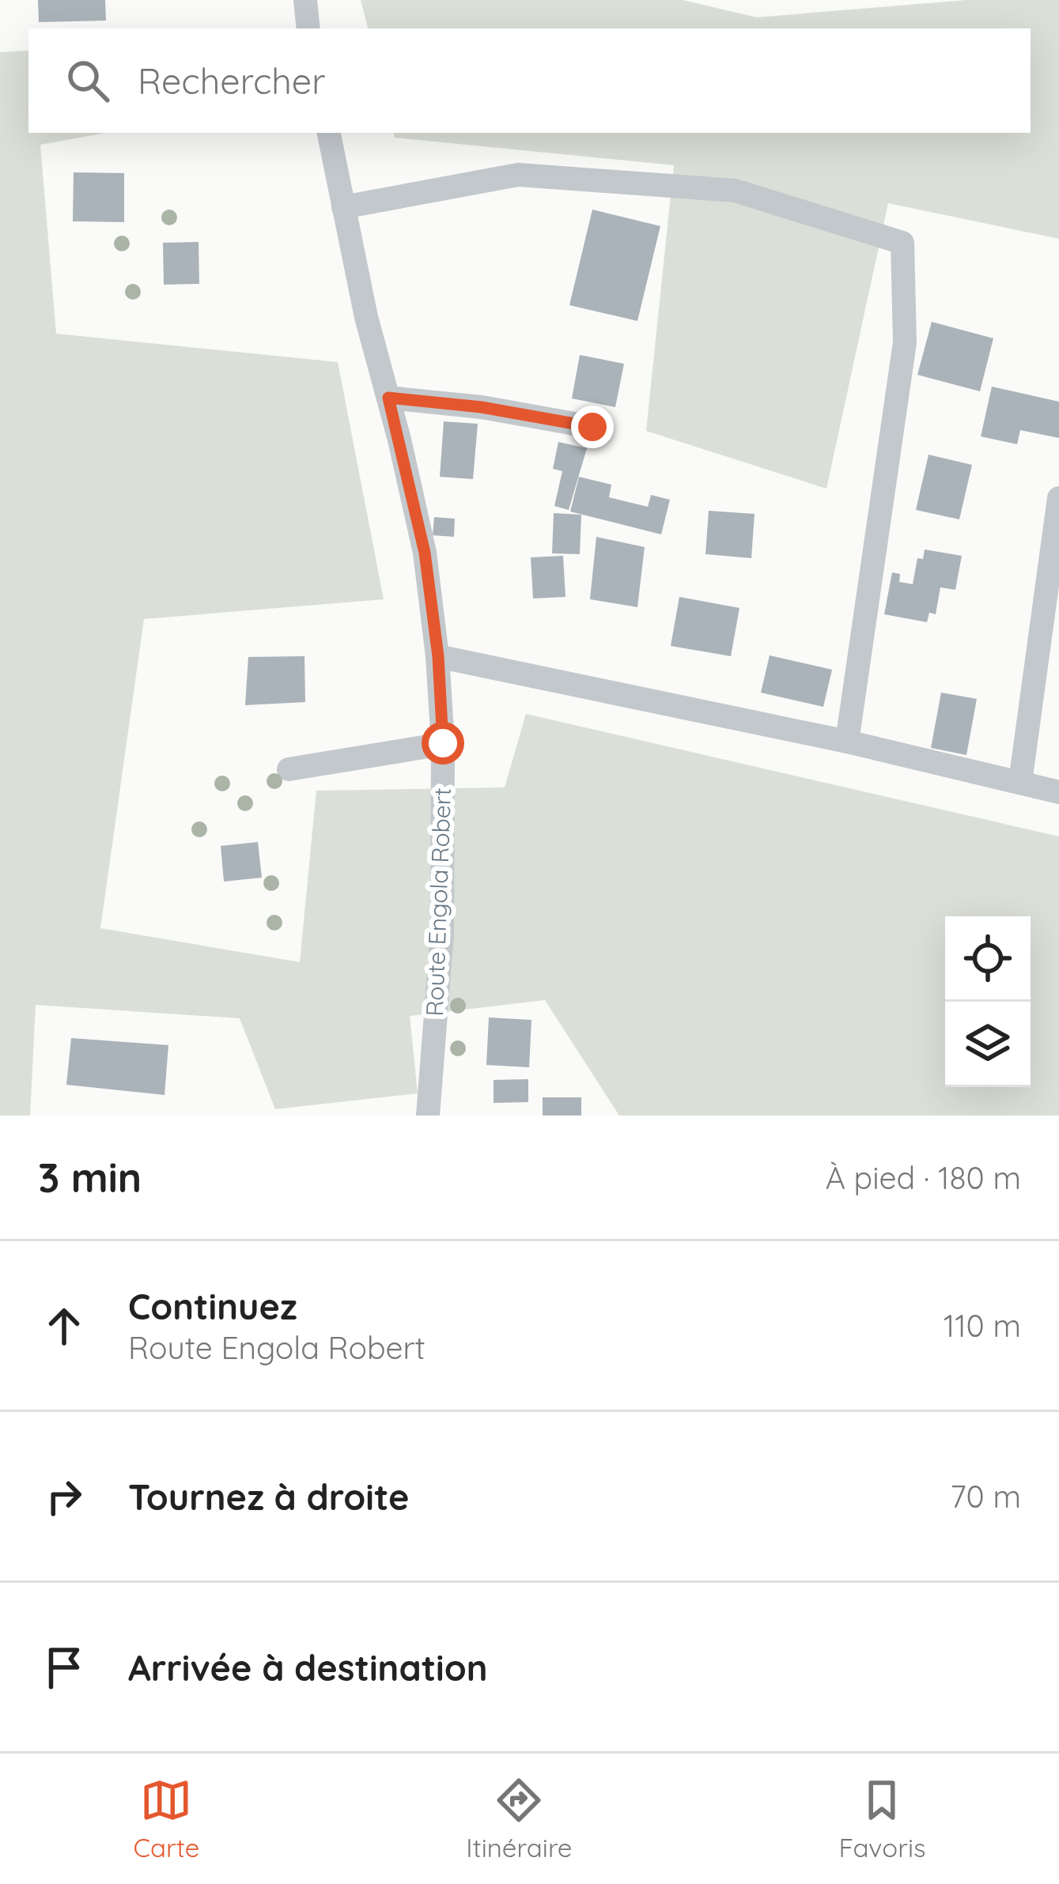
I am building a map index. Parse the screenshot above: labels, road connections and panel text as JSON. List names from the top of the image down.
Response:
{
  "streets": {
    "street": ["Route Engola Robert"]
  },
  "page": {
    "search": "Rechercher",
    "heading": ["3 min", "À pied · 180 m"],
    "list": [
      ["Continuez", "Route Engola Robert", "110 m"],
      ["Tournez à droite", "70 m"],
      "Arrivée à destination"
    ],
    "nav": ["Carte", "Itinéraire", "Favoris"]
  }
}
